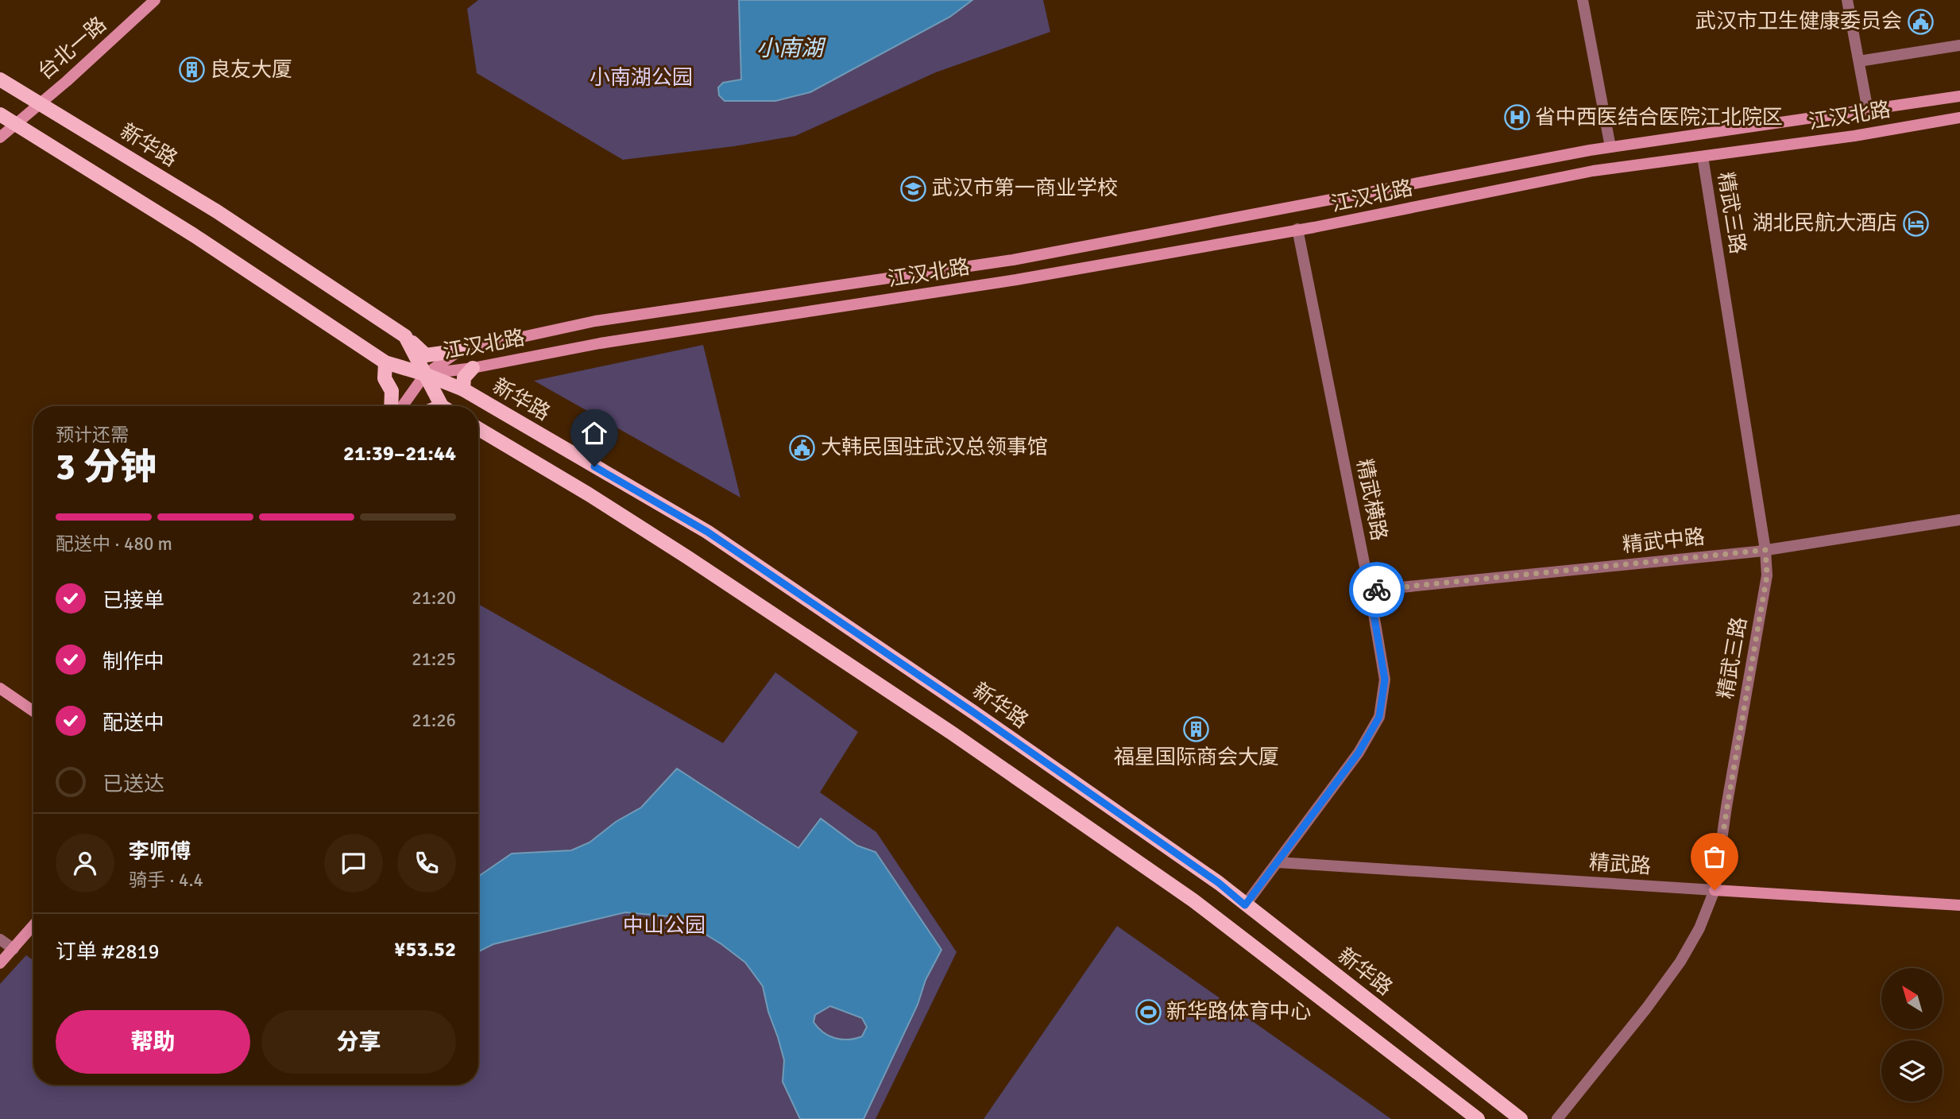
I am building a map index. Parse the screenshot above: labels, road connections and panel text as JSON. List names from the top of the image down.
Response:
{
  "streets": {
    "main road": [
      "台北一路",
      "江汉北路",
      "新华路",
      "精武路"
    ],
    "street": ["精武三路", "精武横路", "精武中路"]
  },
  "crossings": [
    ["台北一路", "新华路"],
    ["江汉北路", "新华路"],
    ["江汉北路", "精武三路"],
    ["江汉北路", "精武横路"],
    ["新华路", "精武横路"],
    ["精武三路", "精武中路"],
    ["精武三路", "精武路"],
    ["精武横路", "精武中路"],
    ["精武横路", "精武路"]
  ],
  "water": ["小南湖"],
  "parks": ["小南湖公园", "中山公园"],
  "places": {
    "public building": ["武汉市卫生健康委员会", "大韩民国驻武汉总领事馆"],
    "building": ["良友大厦", "福星国际商会大厦"],
    "hospital": ["省中西医结合医院江北院区"],
    "school or university": ["武汉市第一商业学校"],
    "hotel": ["湖北民航大酒店"],
    "sports": ["新华路体育中心"]
  },
  "north": "top left",
  "page": {
    "heading": ["3 分钟", "预计还需", "21:39–21:44"],
    "panel": [
      "李师傅",
      "骑手 · 4.4",
      "订单 #2819",
      "¥53.52"
    ],
    "bar": "配送中 · 480 m",
    "list": [
      ["已接单", "21:20"],
      ["制作中", "21:25"],
      ["配送中", "21:26"],
      "已送达"
    ],
    "buttons": ["帮助", "分享"]
  }
}
